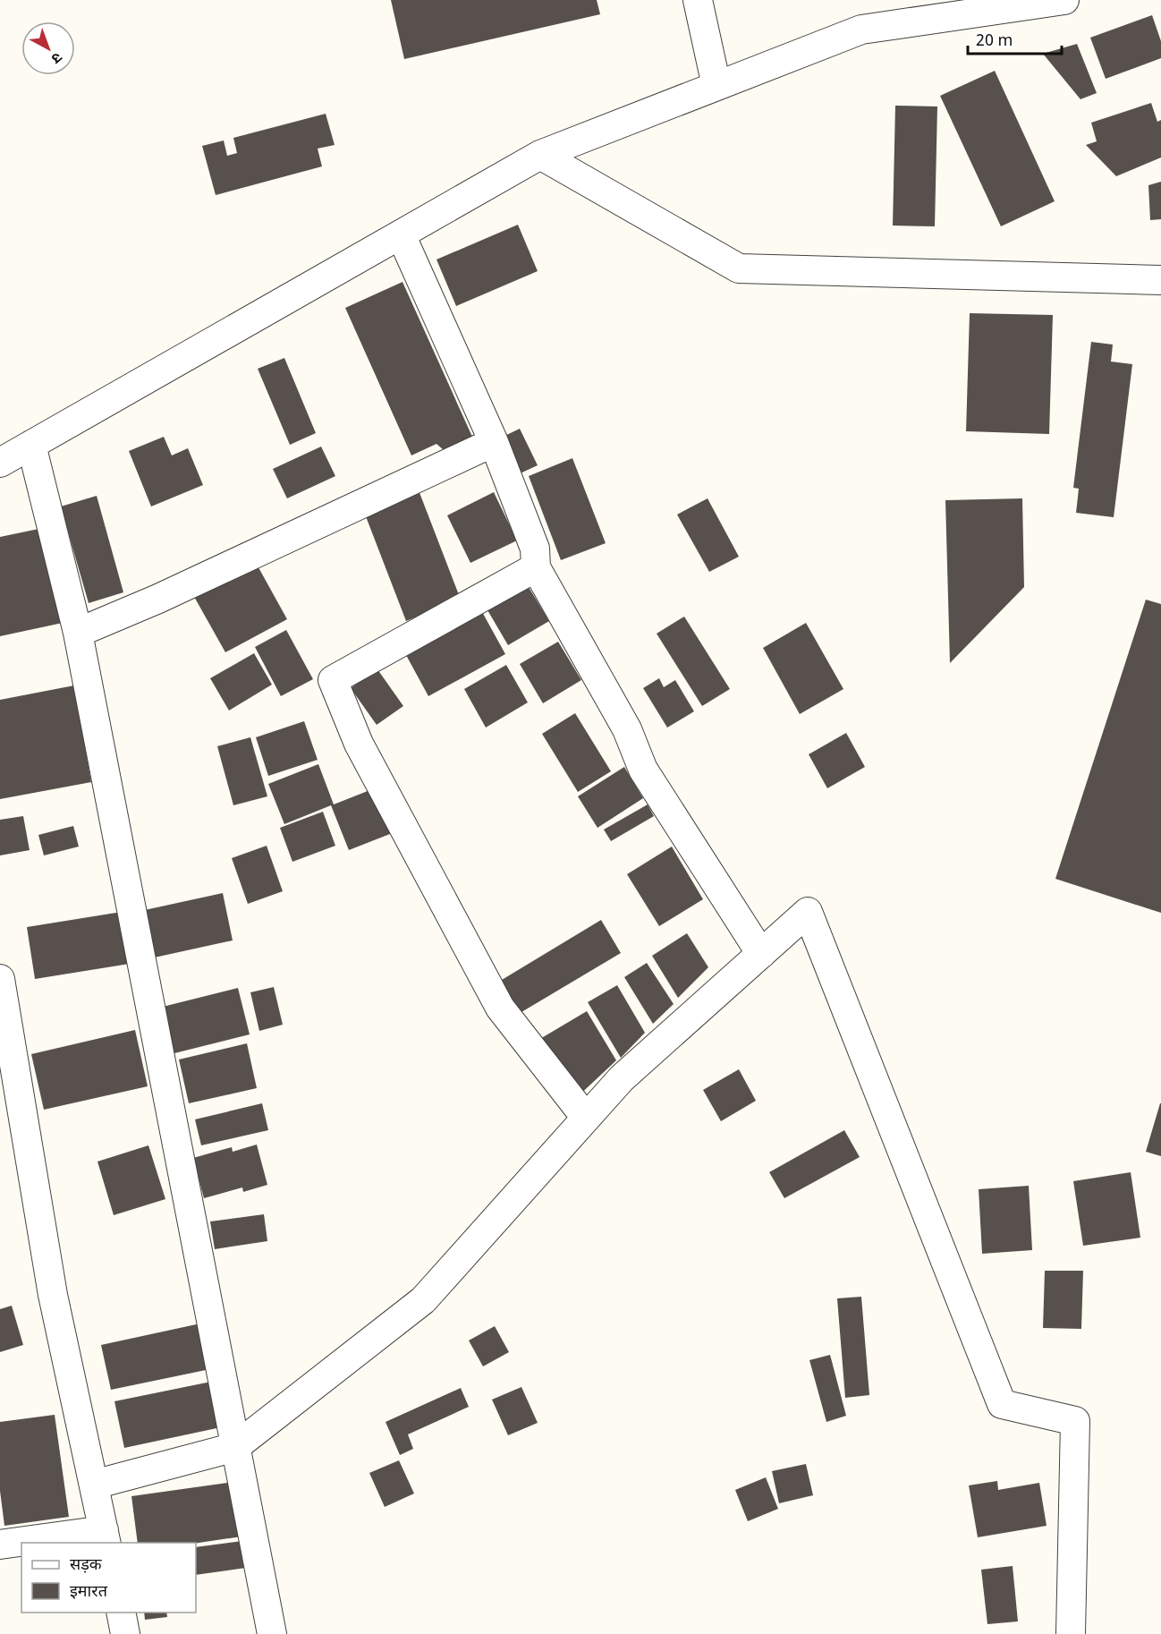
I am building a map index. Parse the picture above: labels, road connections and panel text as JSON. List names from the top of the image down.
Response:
{
  "legend": ["सड़क", "इमारत"],
  "scale_bar": "20 m",
  "north": "bottom right"
}
